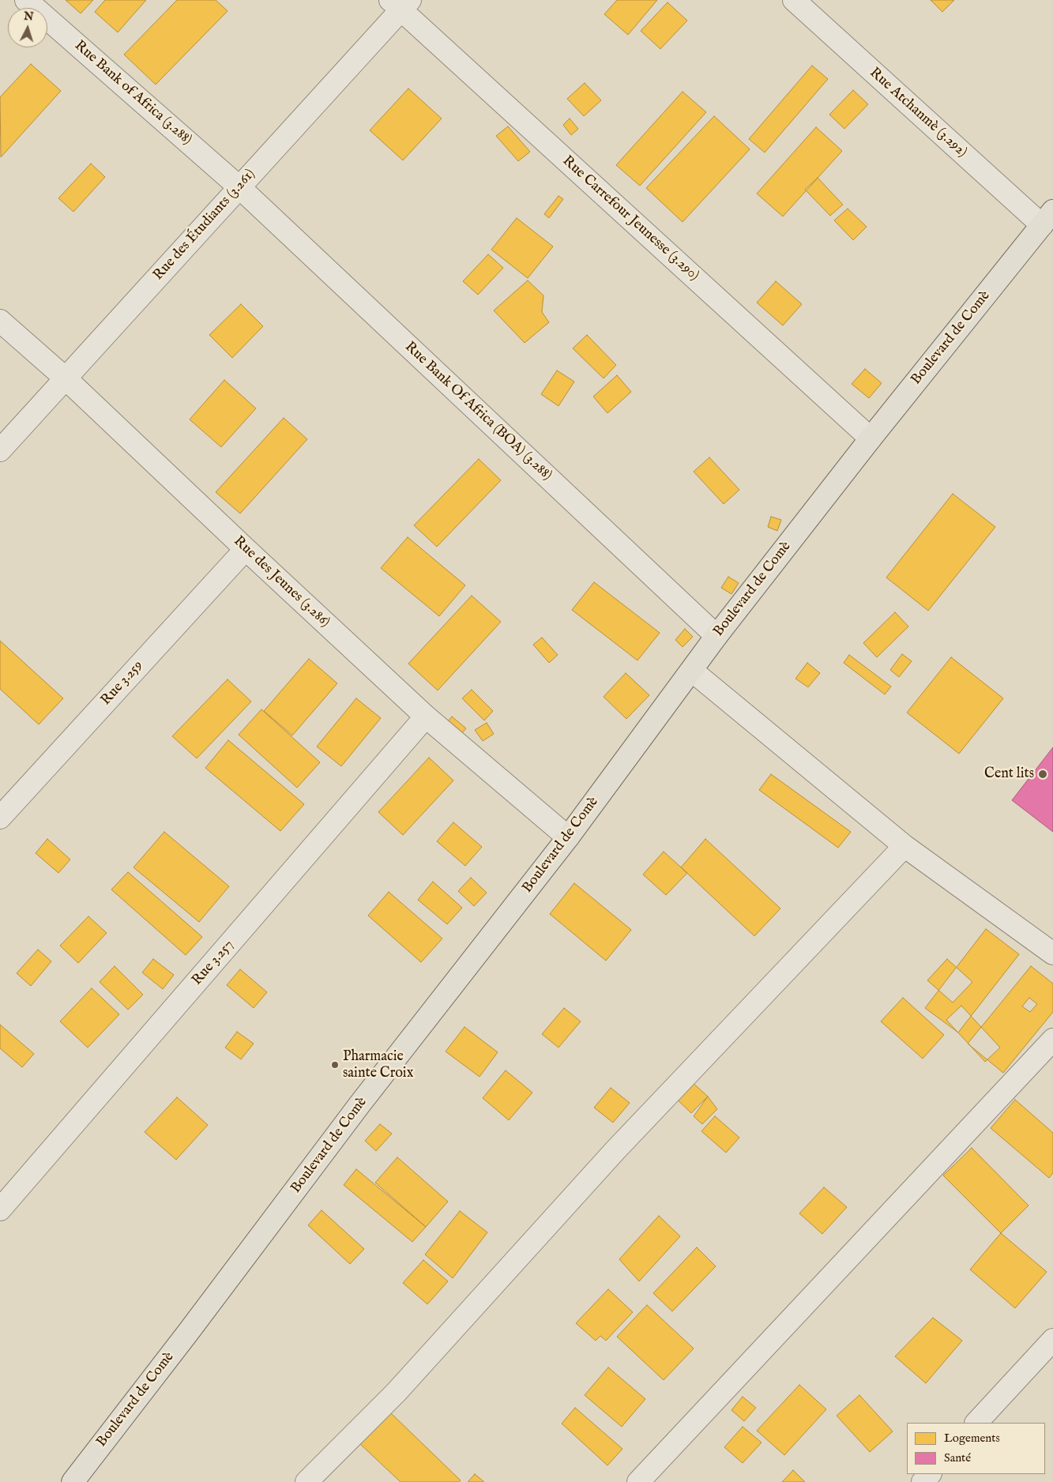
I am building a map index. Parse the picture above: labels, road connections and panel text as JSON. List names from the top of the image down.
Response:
{
  "streets": {
    "main road": ["Boulevard de Comè"],
    "street": [
      "Rue Bank of Africa (3.288)",
      "Rue Atchanmè (3.292)",
      "Rue Carrefour Jeunesse (3.290)",
      "Rue des Étudiants (3.261)",
      "Rue Bank Of Africa (BOA) (3.288)",
      "Rue des Jeunes (3.286)",
      "Rue 3.259",
      "Rue 3.257"
    ]
  },
  "crossings": [
    ["Rue Bank of Africa (3.288)", "Rue des Étudiants (3.261)"],
    ["Rue Bank of Africa (3.288)", "Rue Bank Of Africa (BOA) (3.288)"],
    ["Rue Atchanmè (3.292)", "Boulevard de Comè"],
    ["Rue Carrefour Jeunesse (3.290)", "Rue des Étudiants (3.261)"],
    ["Rue Carrefour Jeunesse (3.290)", "Boulevard de Comè"],
    ["Rue des Étudiants (3.261)", "Rue Bank Of Africa (BOA) (3.288)"],
    ["Rue des Étudiants (3.261)", "Rue des Jeunes (3.286)"],
    ["Boulevard de Comè", "Rue Bank Of Africa (BOA) (3.288)"],
    ["Boulevard de Comè", "Rue des Jeunes (3.286)"],
    ["Rue des Jeunes (3.286)", "Rue 3.259"],
    ["Rue des Jeunes (3.286)", "Rue 3.257"]
  ],
  "places": ["Cent lits", "Pharmacie sainte Croix"],
  "legend": ["Logements", "Santé"],
  "north": "top"
}
